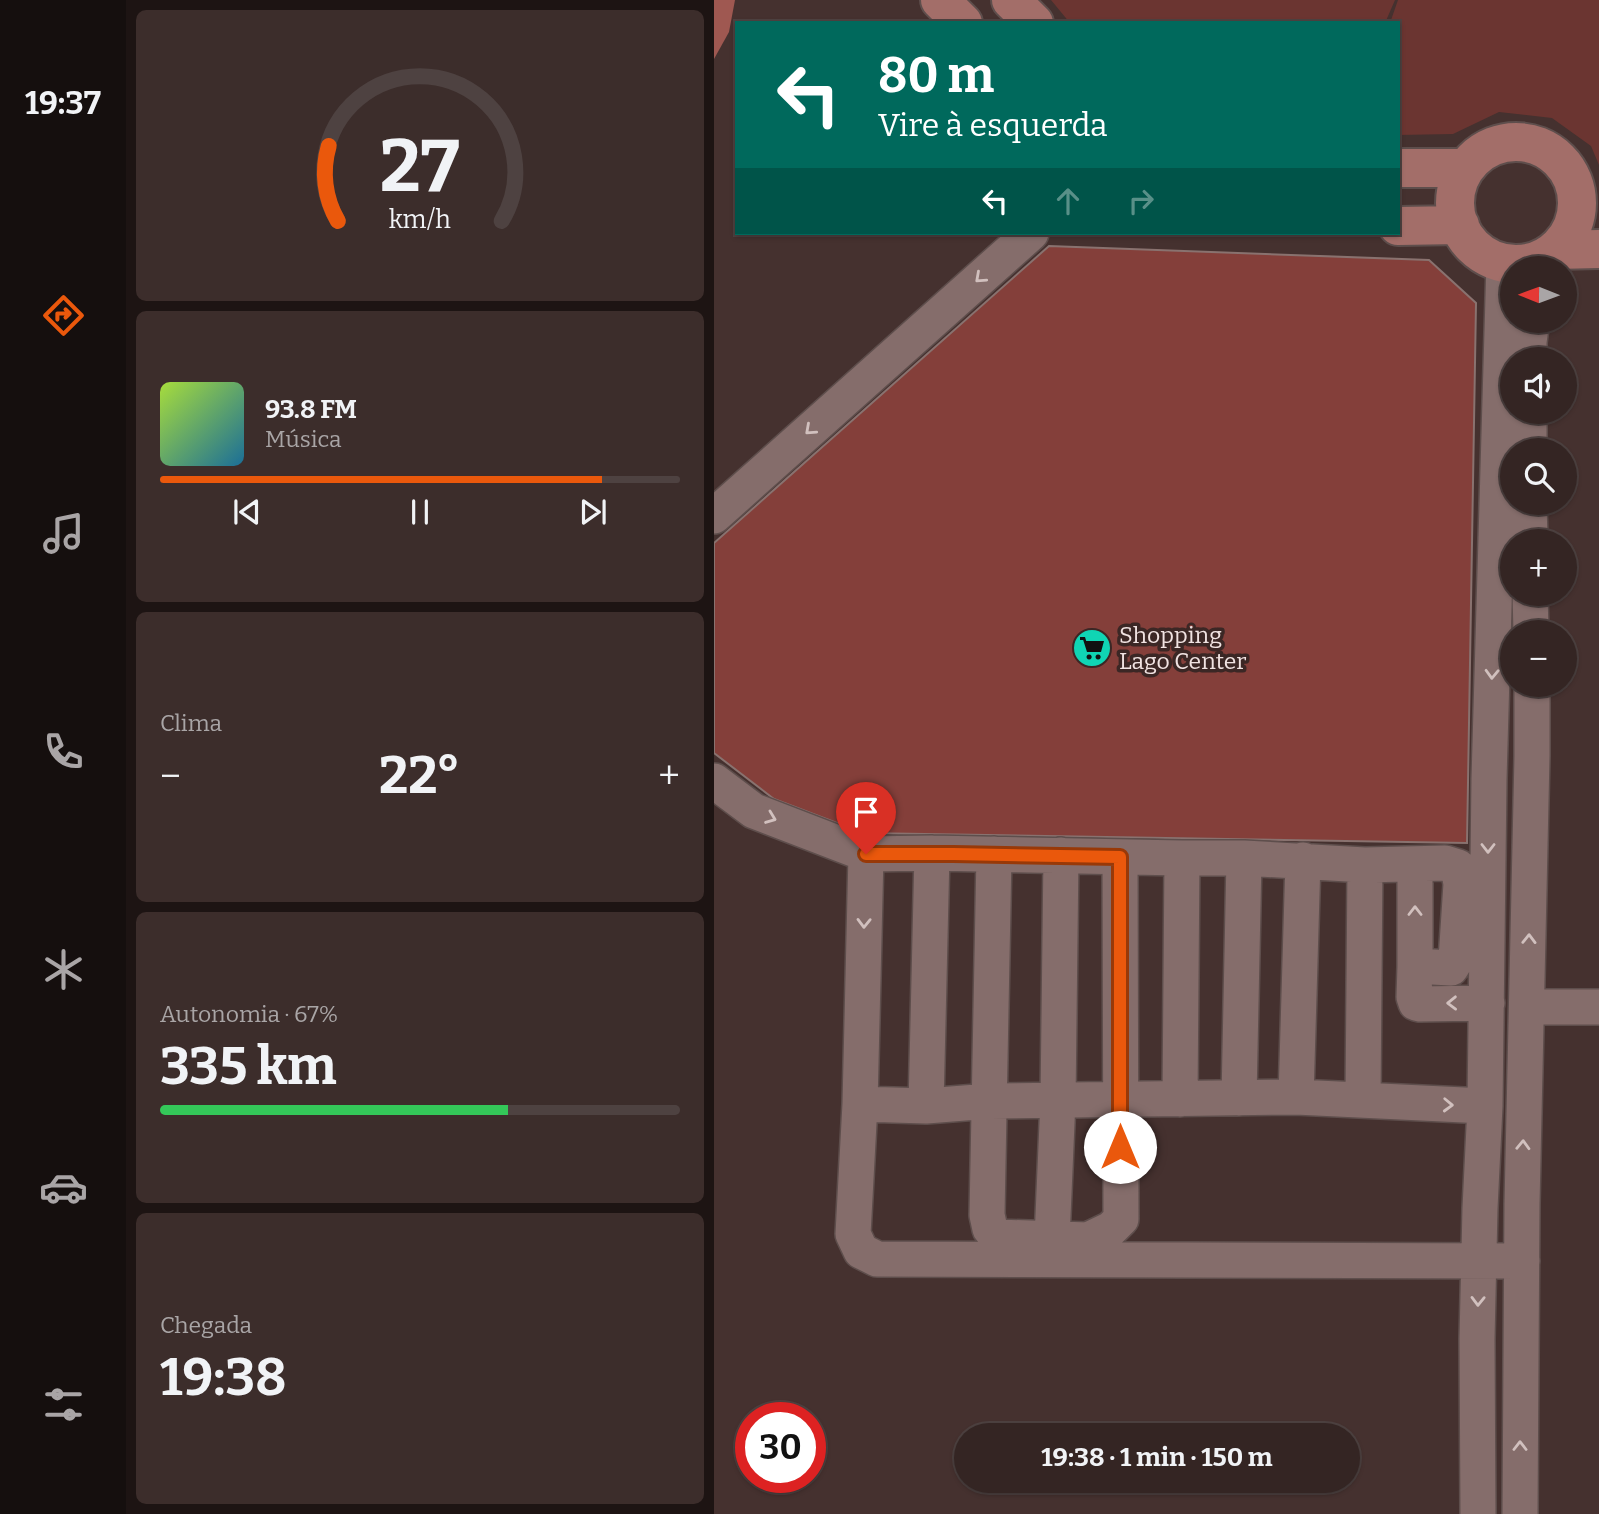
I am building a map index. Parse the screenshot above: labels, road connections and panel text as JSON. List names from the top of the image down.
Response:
{
  "places": {
    "supermarket": ["Shopping Lago Center"]
  },
  "north": "left",
  "page": {
    "tabs": "19:37",
    "turn": ["80 m", "Vire à esquerda"],
    "map_buttons": ["+", "−"],
    "song": ["93.8 FM", "Música"],
    "tile": [
      "Clima",
      ["Autonomia · 67%", "335 km"],
      ["Chegada", "19:38"]
    ],
    "heat": ["−", "22°", "+"],
    "limit": "30",
    "trip": "19:38 · 1 min · 150 m",
    "gauge": ["27", "km/h"]
  }
}
